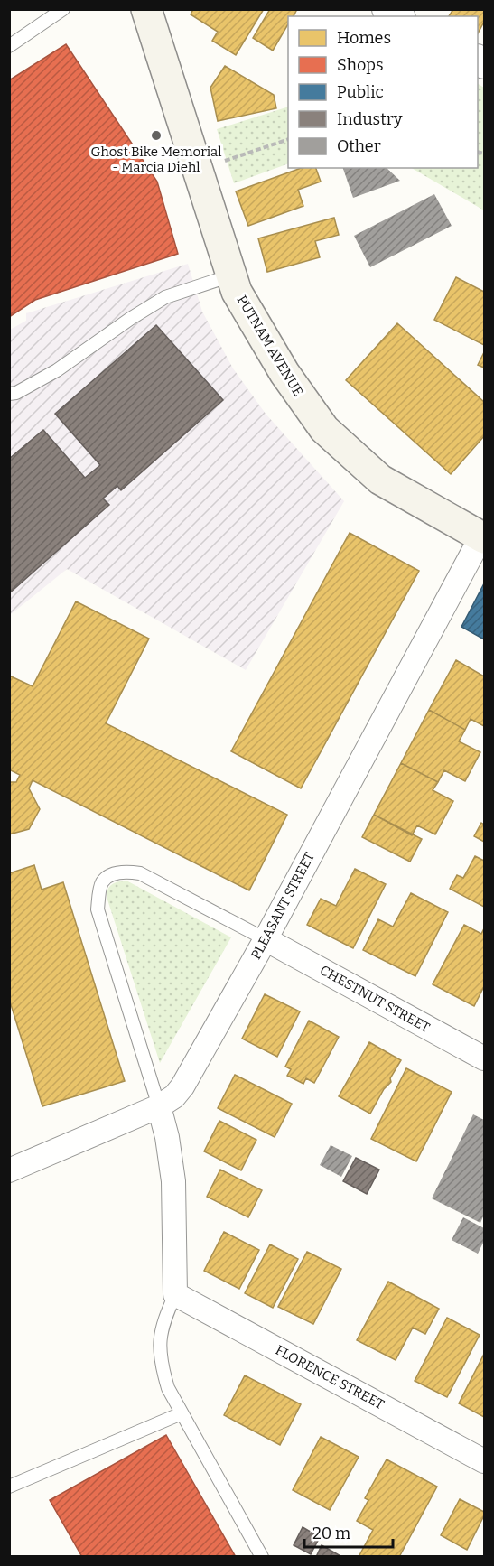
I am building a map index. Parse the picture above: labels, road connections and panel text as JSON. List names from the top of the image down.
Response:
{
  "streets": {
    "main road": ["PUTNAM AVENUE"],
    "street": ["PLEASANT STREET", "CHESTNUT STREET", "FLORENCE STREET"]
  },
  "crossings": [
    ["PUTNAM AVENUE", "PLEASANT STREET"],
    ["PLEASANT STREET", "CHESTNUT STREET"]
  ],
  "places": ["Ghost Bike Memorial - Marcia Diehl"],
  "legend": [
    "Homes",
    "Shops",
    "Public",
    "Industry",
    "Other"
  ],
  "scale_bar": "20 m"
}
